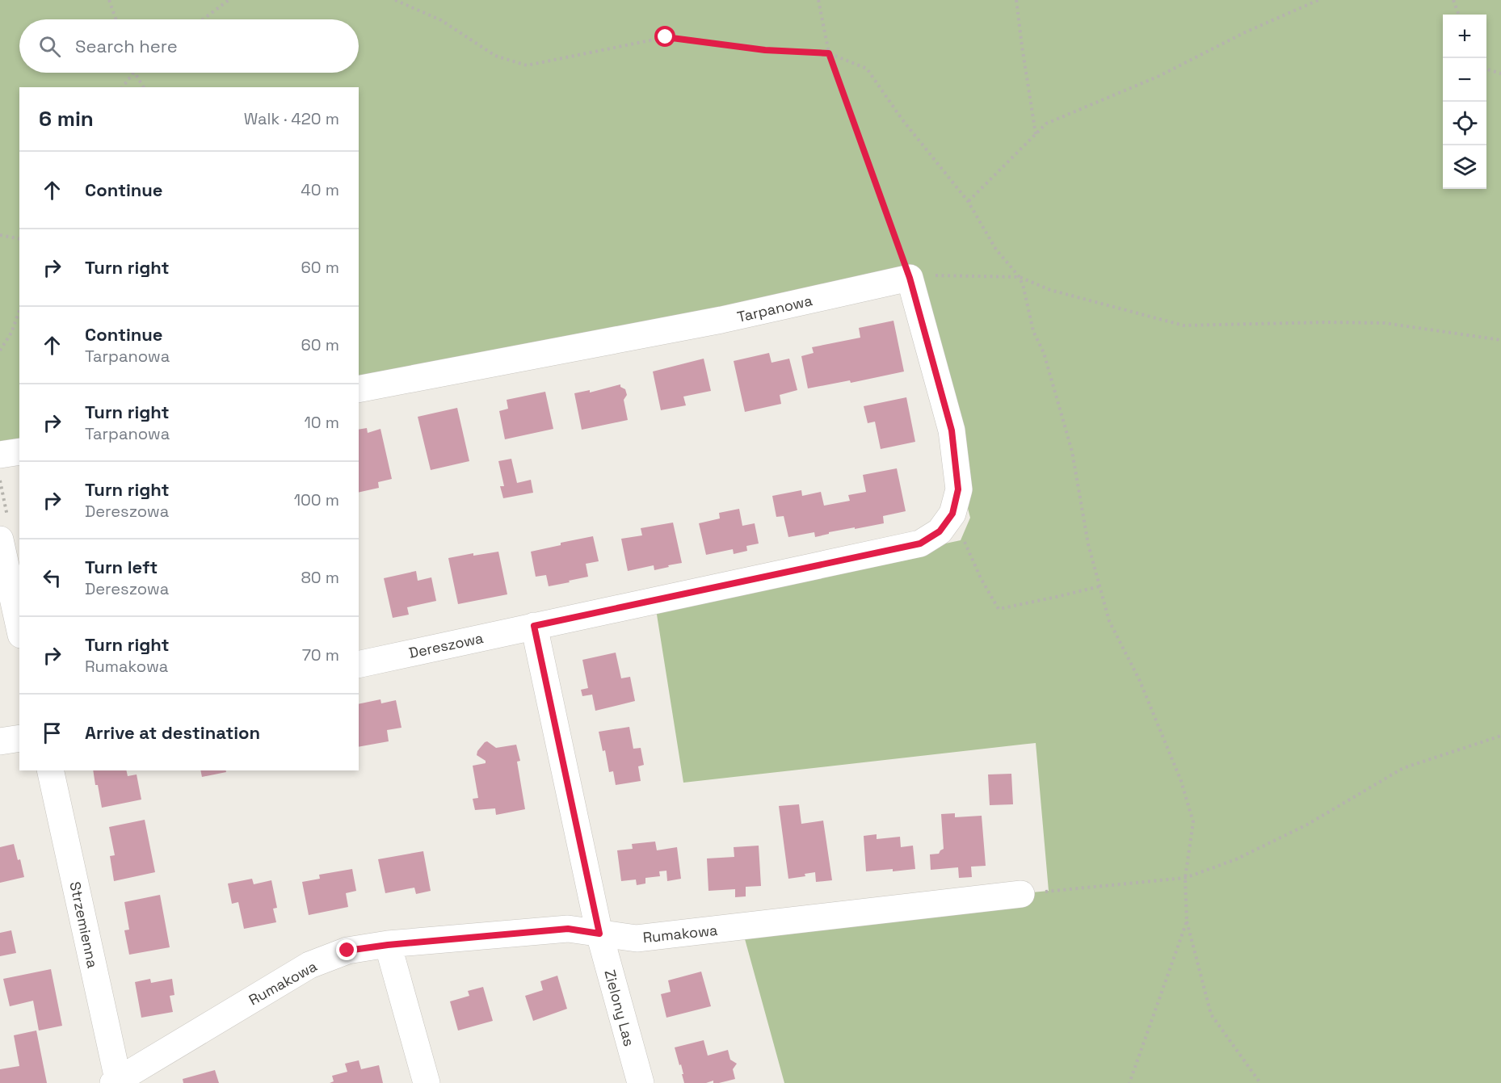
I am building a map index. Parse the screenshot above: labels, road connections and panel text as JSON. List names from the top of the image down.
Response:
{
  "streets": {
    "street": [
      "Tarpanowa",
      "Dereszowa",
      "Strzemienna",
      "Rumakowa",
      "Zielony Las"
    ]
  },
  "crossings": [
    ["Strzemienna", "Rumakowa"],
    ["Rumakowa", "Zielony Las"]
  ],
  "page": {
    "map_buttons": ["+", "−"],
    "search": "Search here",
    "heading": ["6 min", "Walk · 420 m"],
    "list": [
      ["Continue", "40 m"],
      ["Turn right", "60 m"],
      ["Continue", "Tarpanowa", "60 m"],
      ["Turn right", "Tarpanowa", "10 m"],
      ["Turn right", "Dereszowa", "100 m"],
      ["Turn left", "Dereszowa", "80 m"],
      ["Turn right", "Rumakowa", "70 m"],
      "Arrive at destination"
    ]
  }
}
